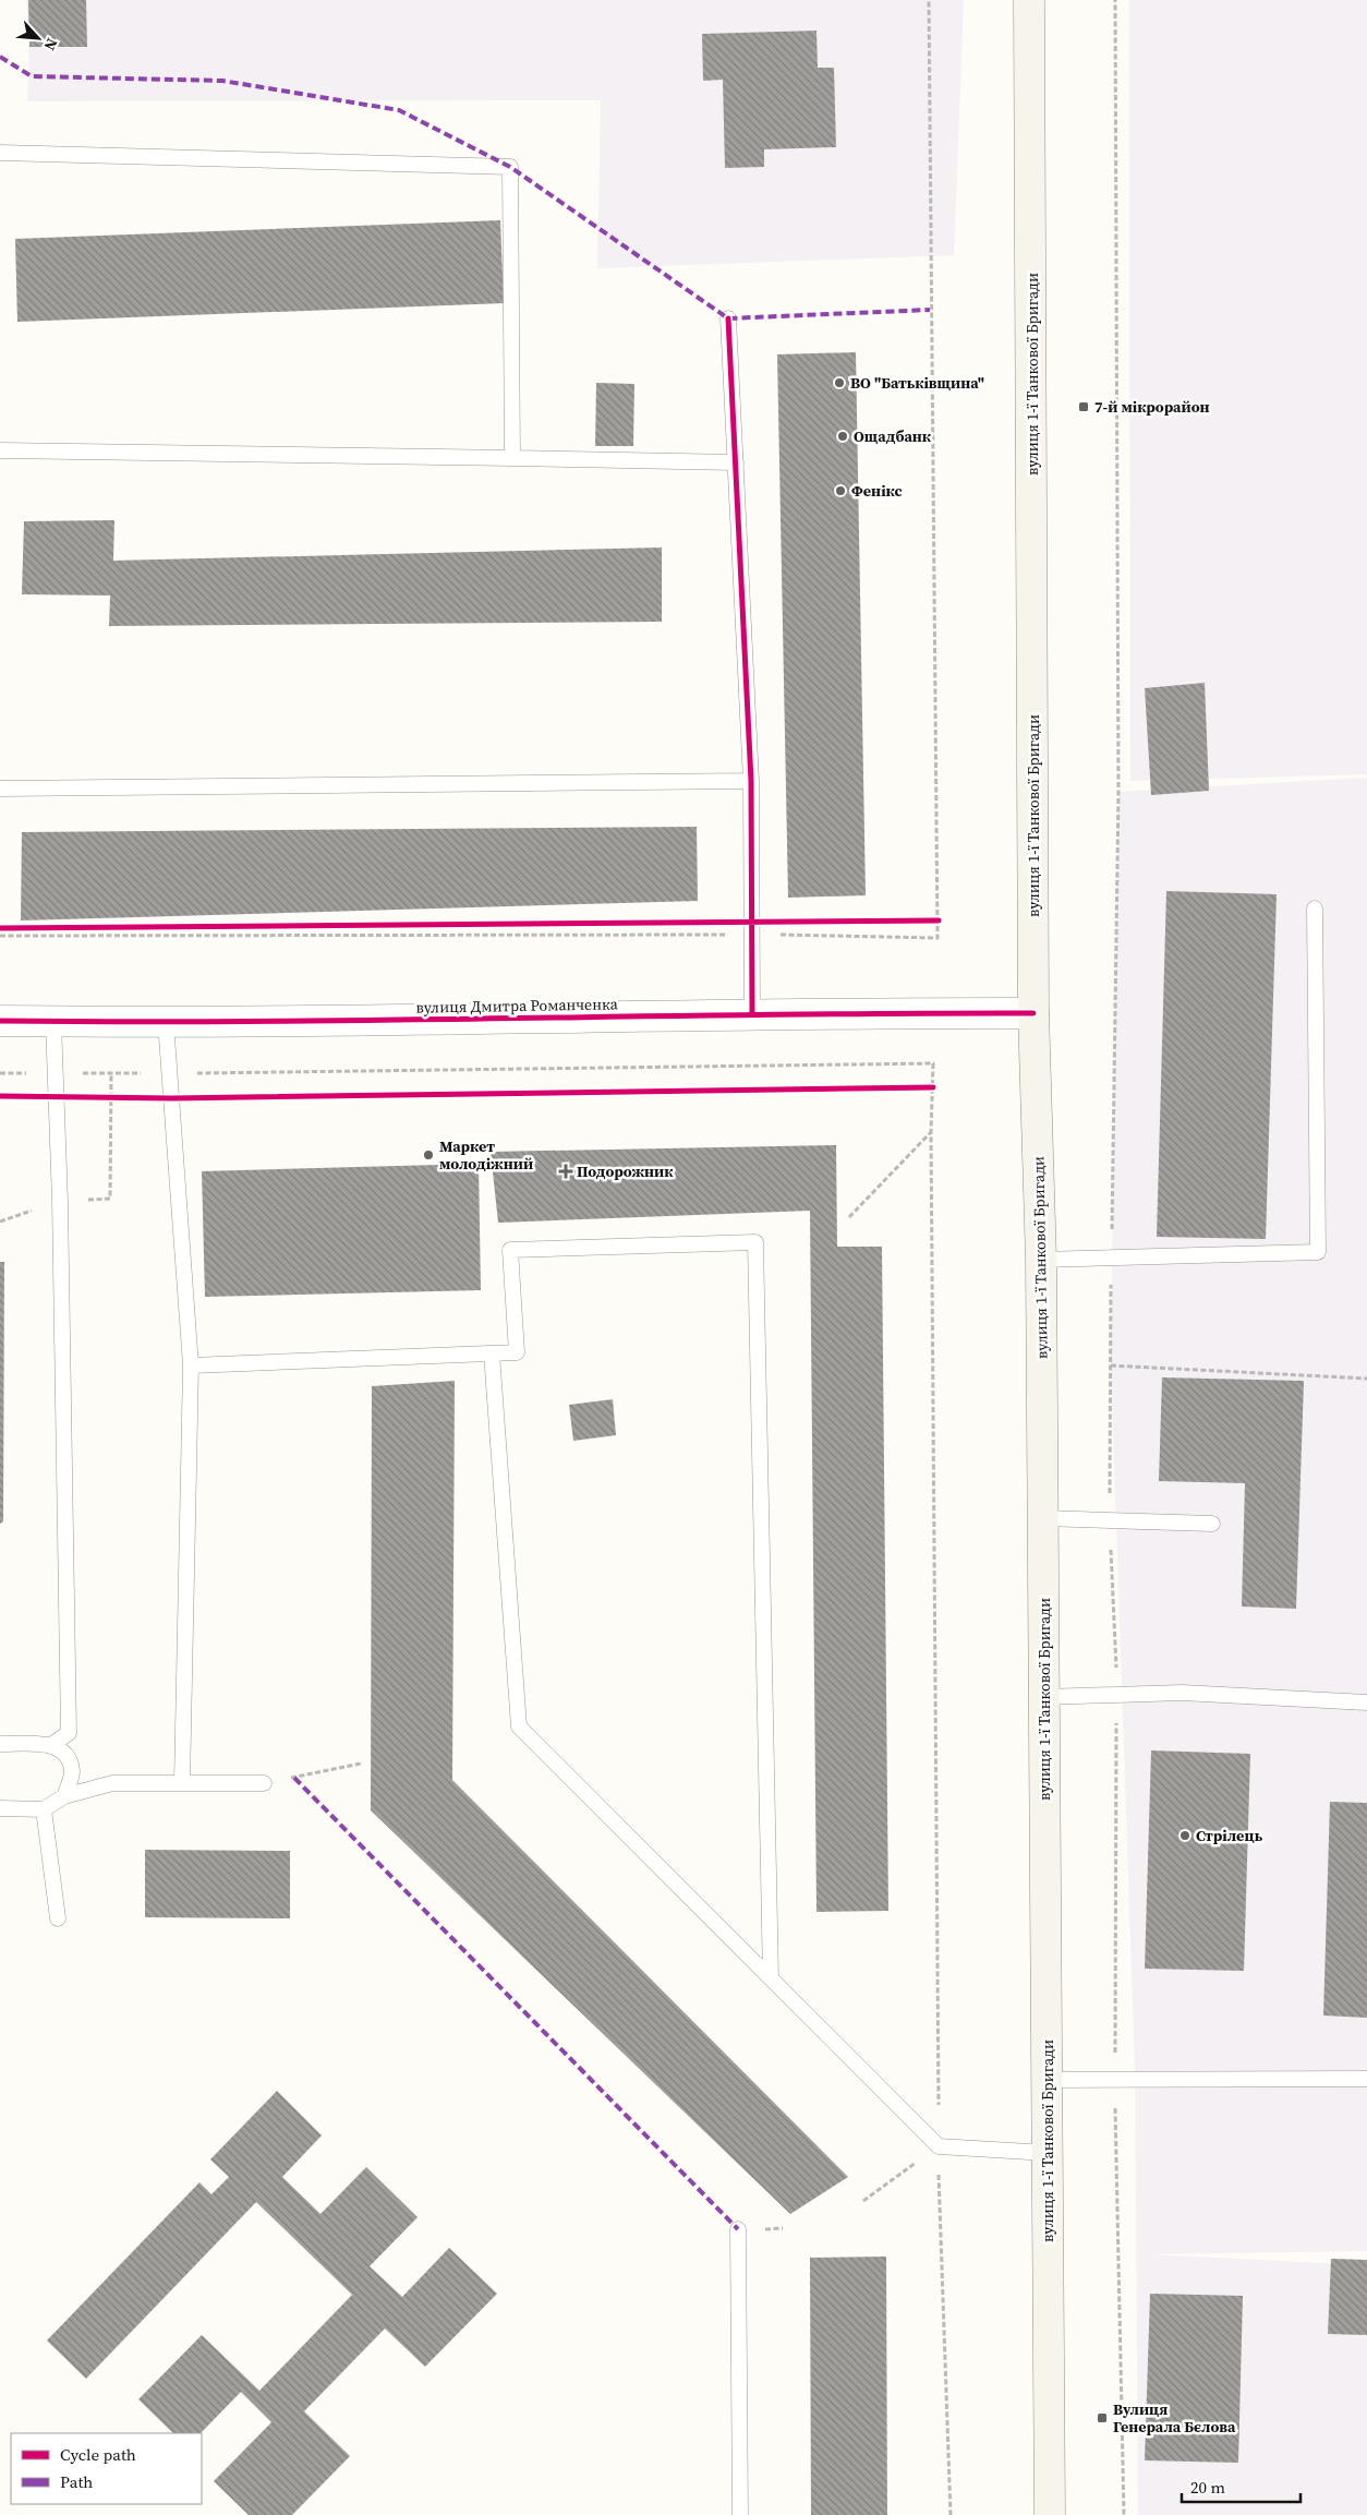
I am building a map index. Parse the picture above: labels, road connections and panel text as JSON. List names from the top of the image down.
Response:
{
  "streets": {
    "main road": ["вулиця 1-ї Танкової Бригади"],
    "street": ["вулиця Дмитра Романченка"]
  },
  "crossings": [
    ["вулиця 1-ї Танкової Бригади", "вулиця Дмитра Романченка"]
  ],
  "places": {
    "other": [
      "ВО \"Батьківщина\"",
      "Ощадбанк",
      "Фенікс",
      "Маркет молодіжний",
      "Стрілець"
    ],
    "transit": ["7-й мікрорайон", "Вулиця Генерала Бєлова"],
    "health": ["Подорожник"]
  },
  "legend": ["Cycle path", "Path"],
  "scale_bar": "20 m",
  "north": "bottom right"
}
